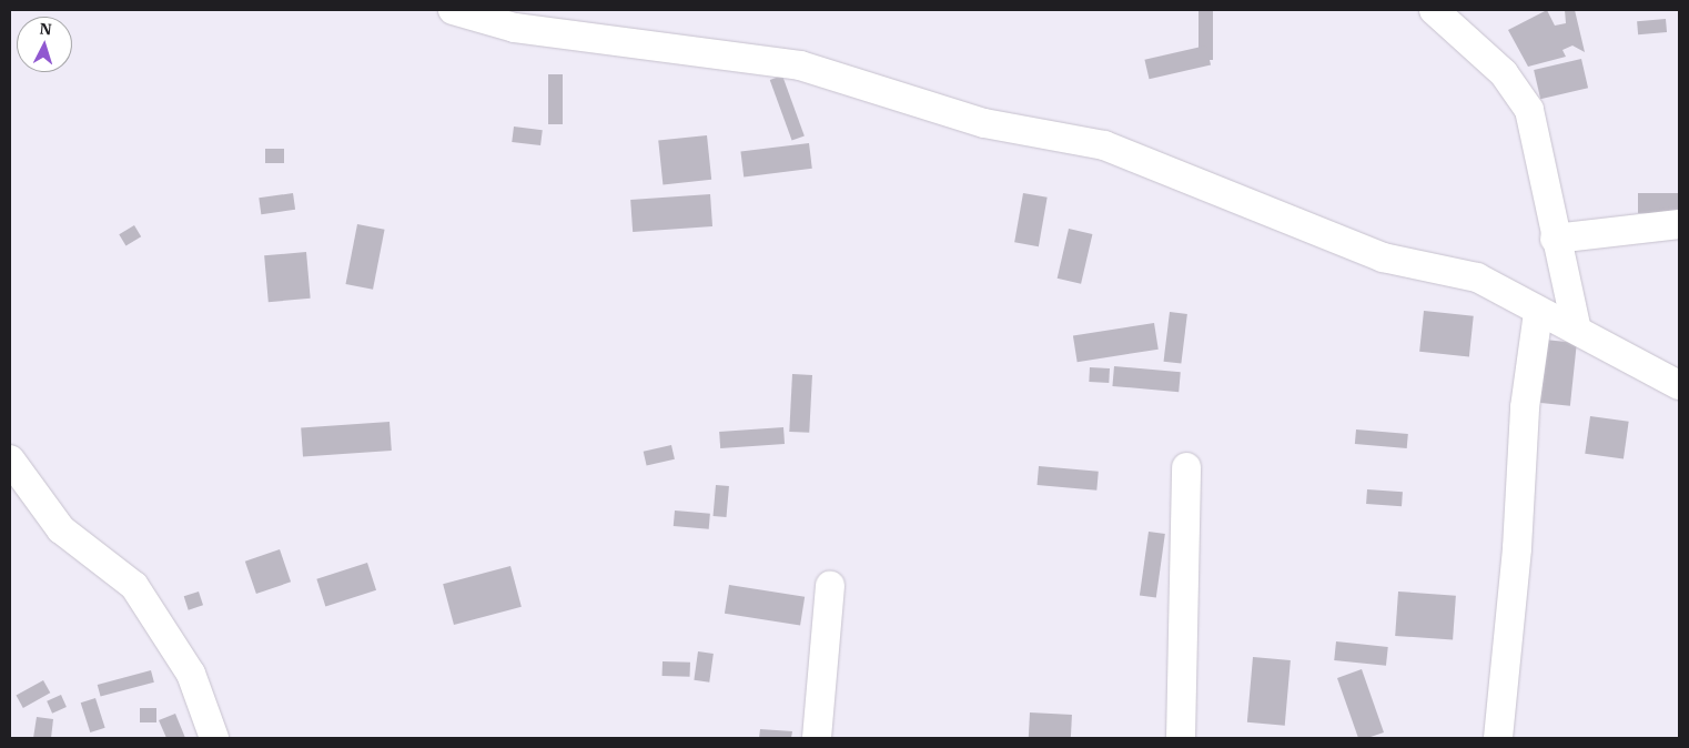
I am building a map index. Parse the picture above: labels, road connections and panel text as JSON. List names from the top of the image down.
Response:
{
  "north": "top"
}
